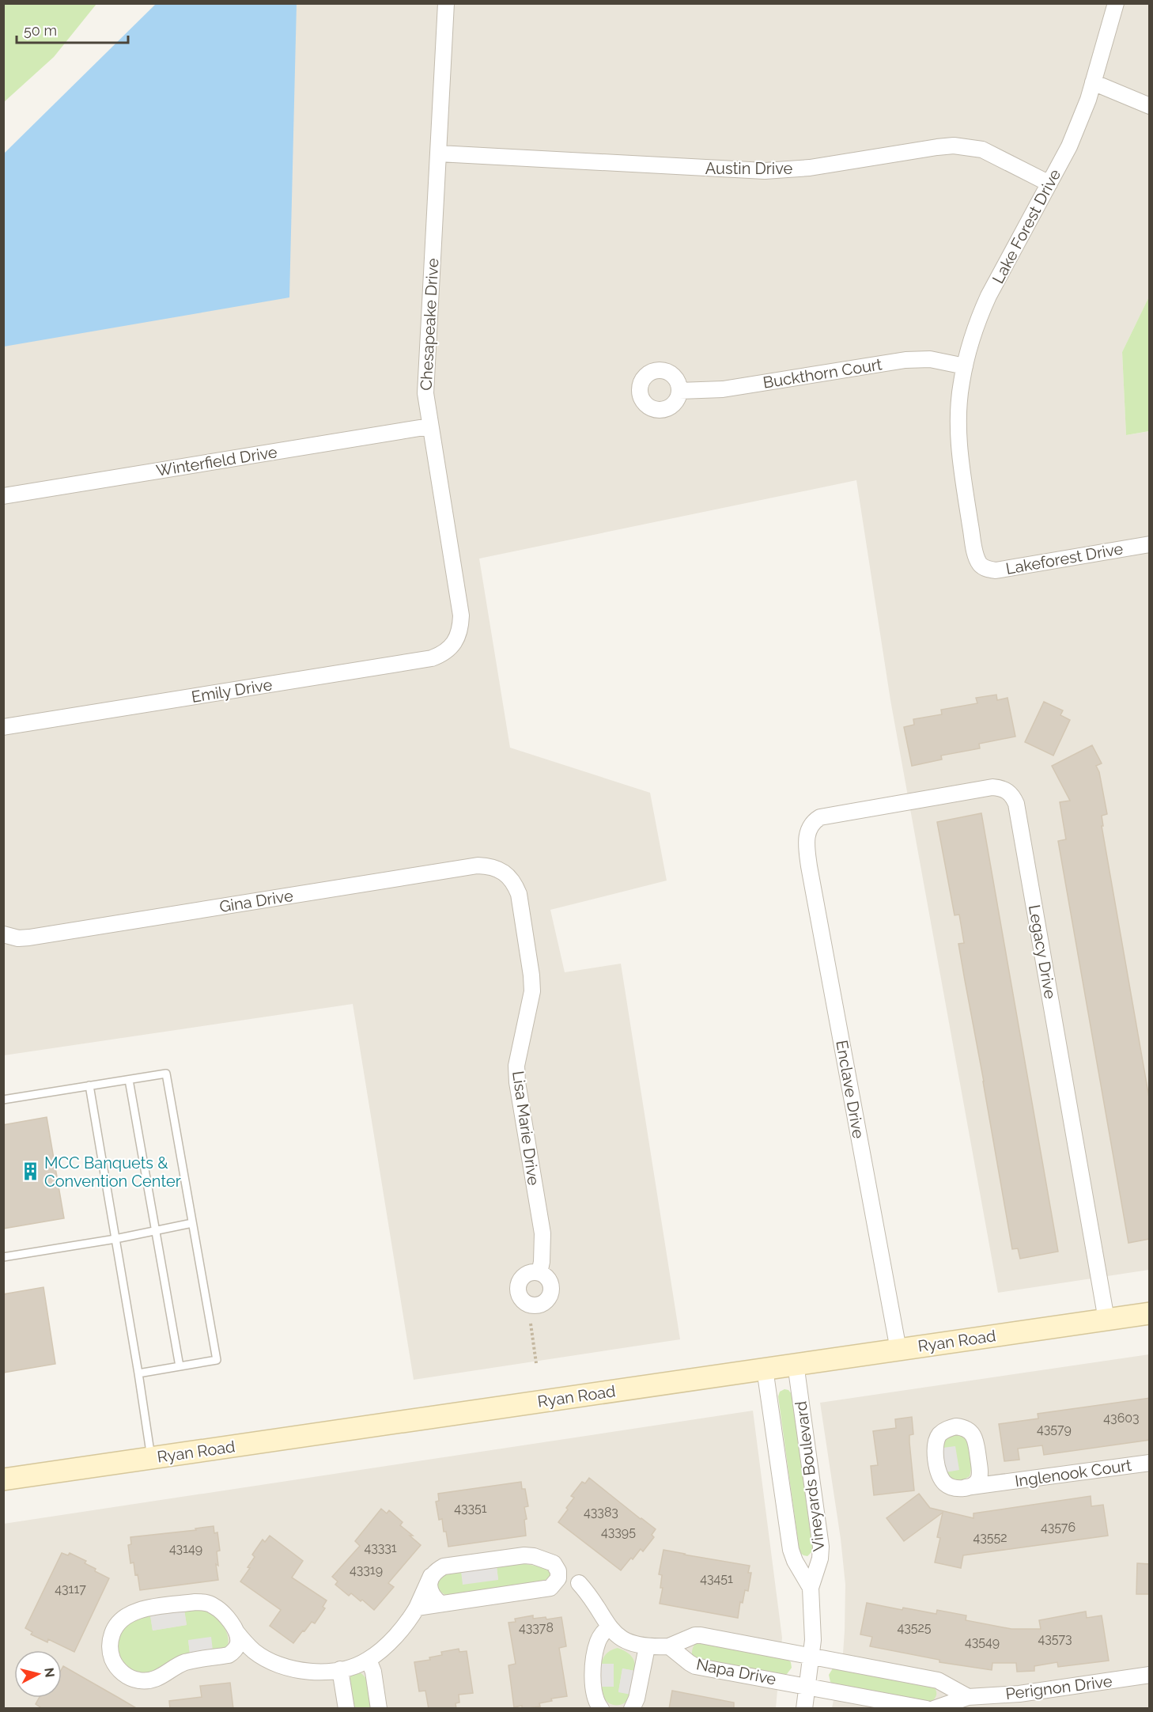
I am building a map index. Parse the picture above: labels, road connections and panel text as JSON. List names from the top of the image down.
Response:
{
  "streets": {
    "main road": ["Ryan Road"],
    "street": [
      "Austin Drive",
      "Lake Forest Drive",
      "Chesapeake Drive",
      "Buckthorn Court",
      "Winterfield Drive",
      "Lakeforest Drive",
      "Emily Drive",
      "Gina Drive",
      "Legacy Drive",
      "Enclave Drive",
      "Lisa Marie Drive",
      "Inglenook Court",
      "Vineyards Boulevard",
      "Napa Drive",
      "Perignon Drive"
    ]
  },
  "crossings": [
    ["Austin Drive", "Lake Forest Drive"],
    ["Austin Drive", "Chesapeake Drive"],
    ["Lake Forest Drive", "Buckthorn Court"],
    ["Lake Forest Drive", "Lakeforest Drive"],
    ["Chesapeake Drive", "Winterfield Drive"],
    ["Chesapeake Drive", "Emily Drive"],
    ["Gina Drive", "Lisa Marie Drive"],
    ["Legacy Drive", "Enclave Drive"],
    ["Legacy Drive", "Ryan Road"],
    ["Enclave Drive", "Ryan Road"],
    ["Ryan Road", "Vineyards Boulevard"],
    ["Vineyards Boulevard", "Napa Drive"]
  ],
  "places": {
    "building": ["MCC Banquets & Convention Center"]
  },
  "house_numbers": [
    "43603",
    "43579",
    "43351",
    "43383",
    "43576",
    "43395",
    "43552",
    "43331",
    "43149",
    "43319",
    "43451",
    "43117",
    "43378",
    "43525",
    "43573",
    "43549"
  ],
  "scale_bar": "50 m",
  "north": "right"
}
